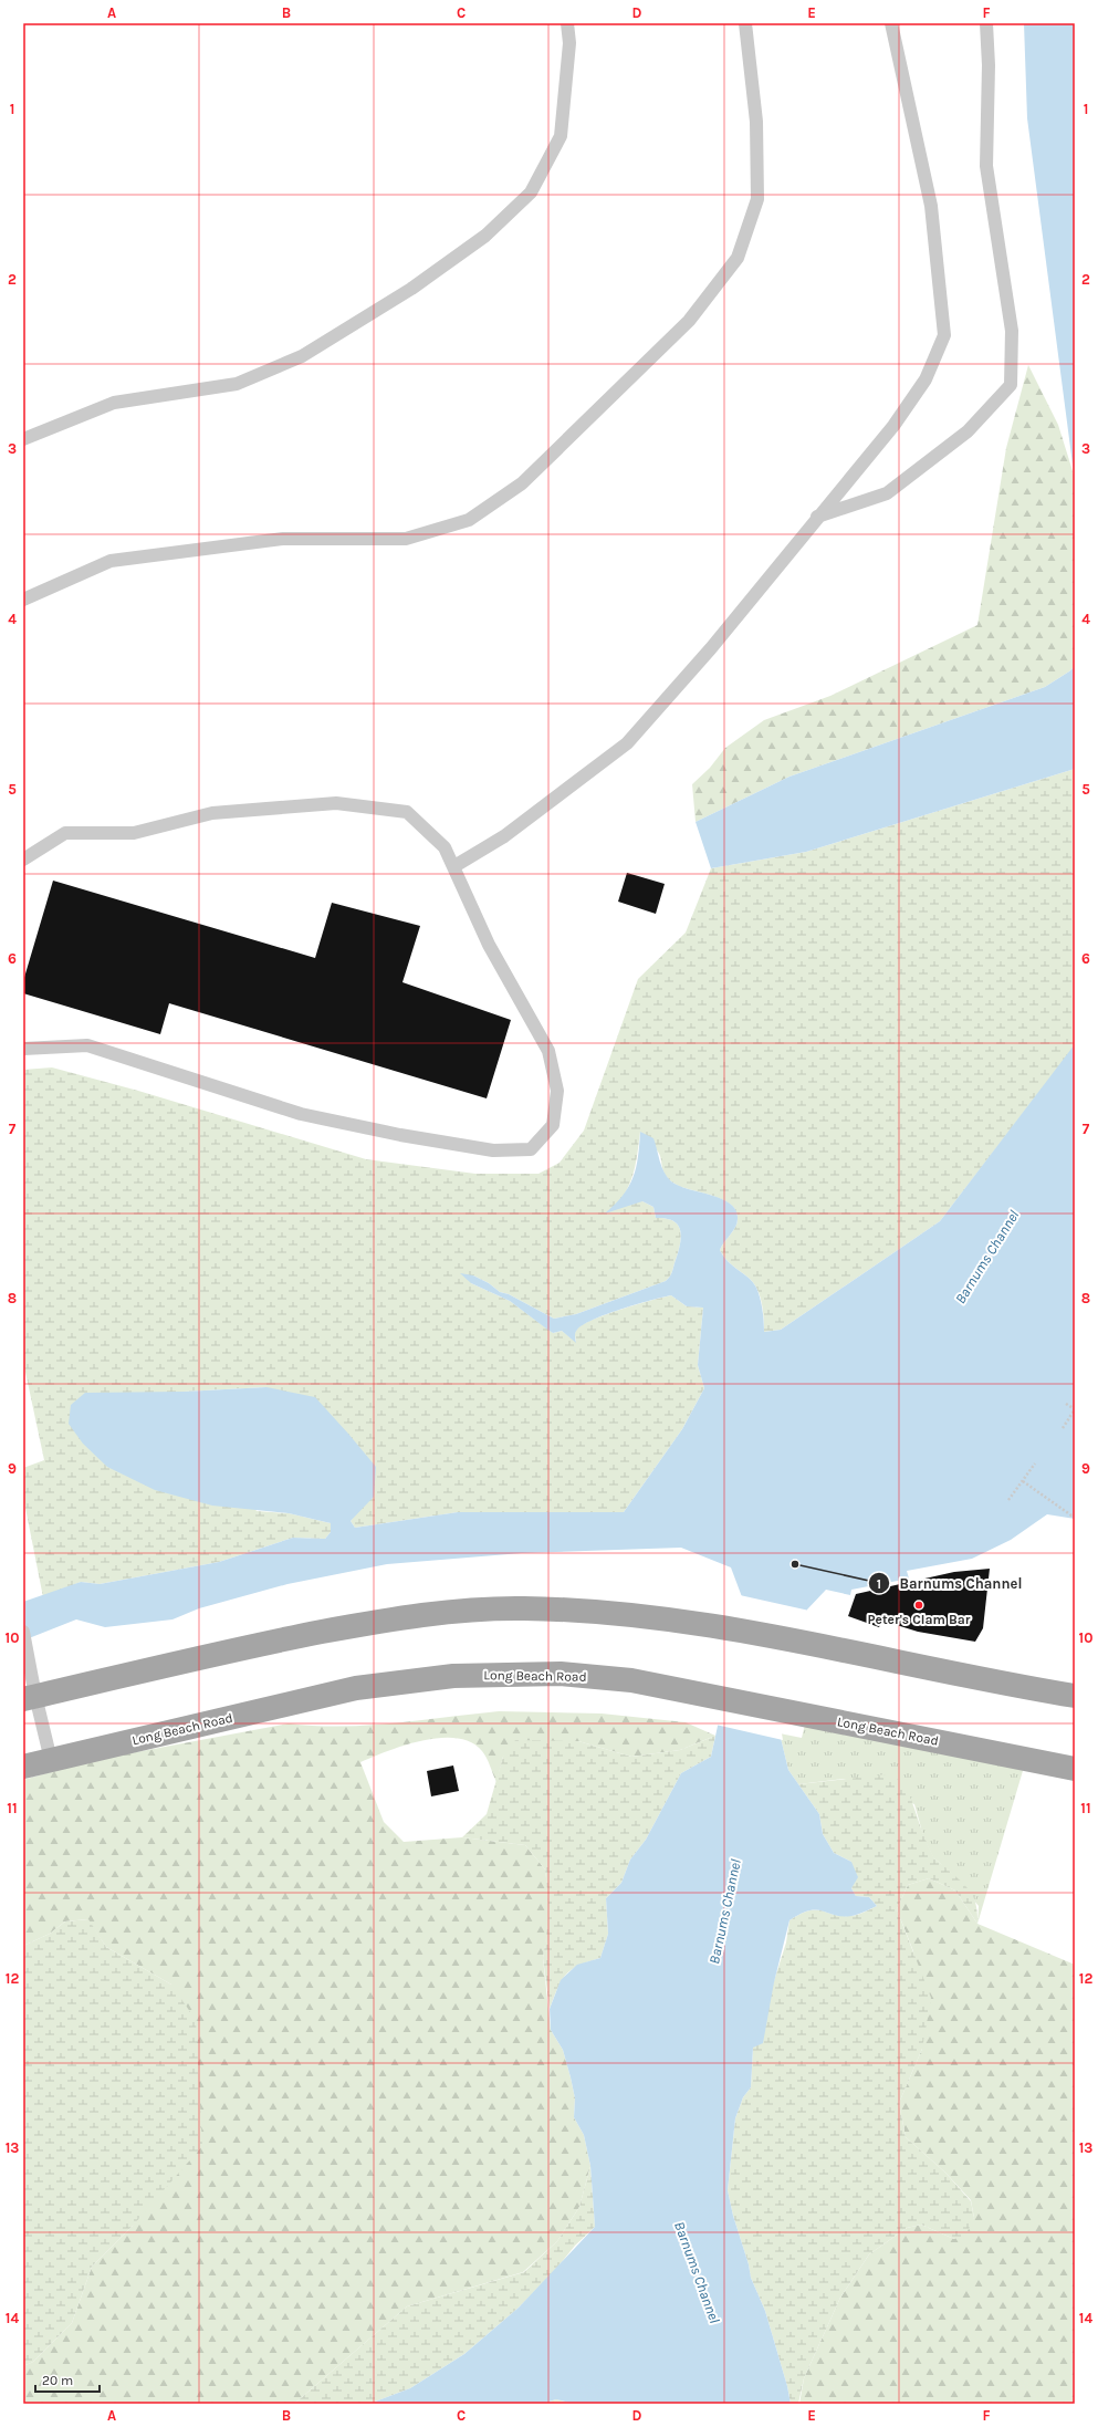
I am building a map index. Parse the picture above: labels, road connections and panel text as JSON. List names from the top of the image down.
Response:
{
  "streets": {
    "main road": ["Long Beach Road"]
  },
  "water": ["Barnums Channel"],
  "places": ["Barnums Channel", "Peter's Clam Bar"],
  "scale_bar": "20 m",
  "grid": {
    "columns": [
      "A",
      "B",
      "C",
      "D",
      "E",
      "F"
    ],
    "rows": [
      "1",
      "2",
      "3",
      "4",
      "5",
      "6",
      "7",
      "8",
      "9",
      "10",
      "11",
      "12",
      "13",
      "14"
    ]
  }
}
